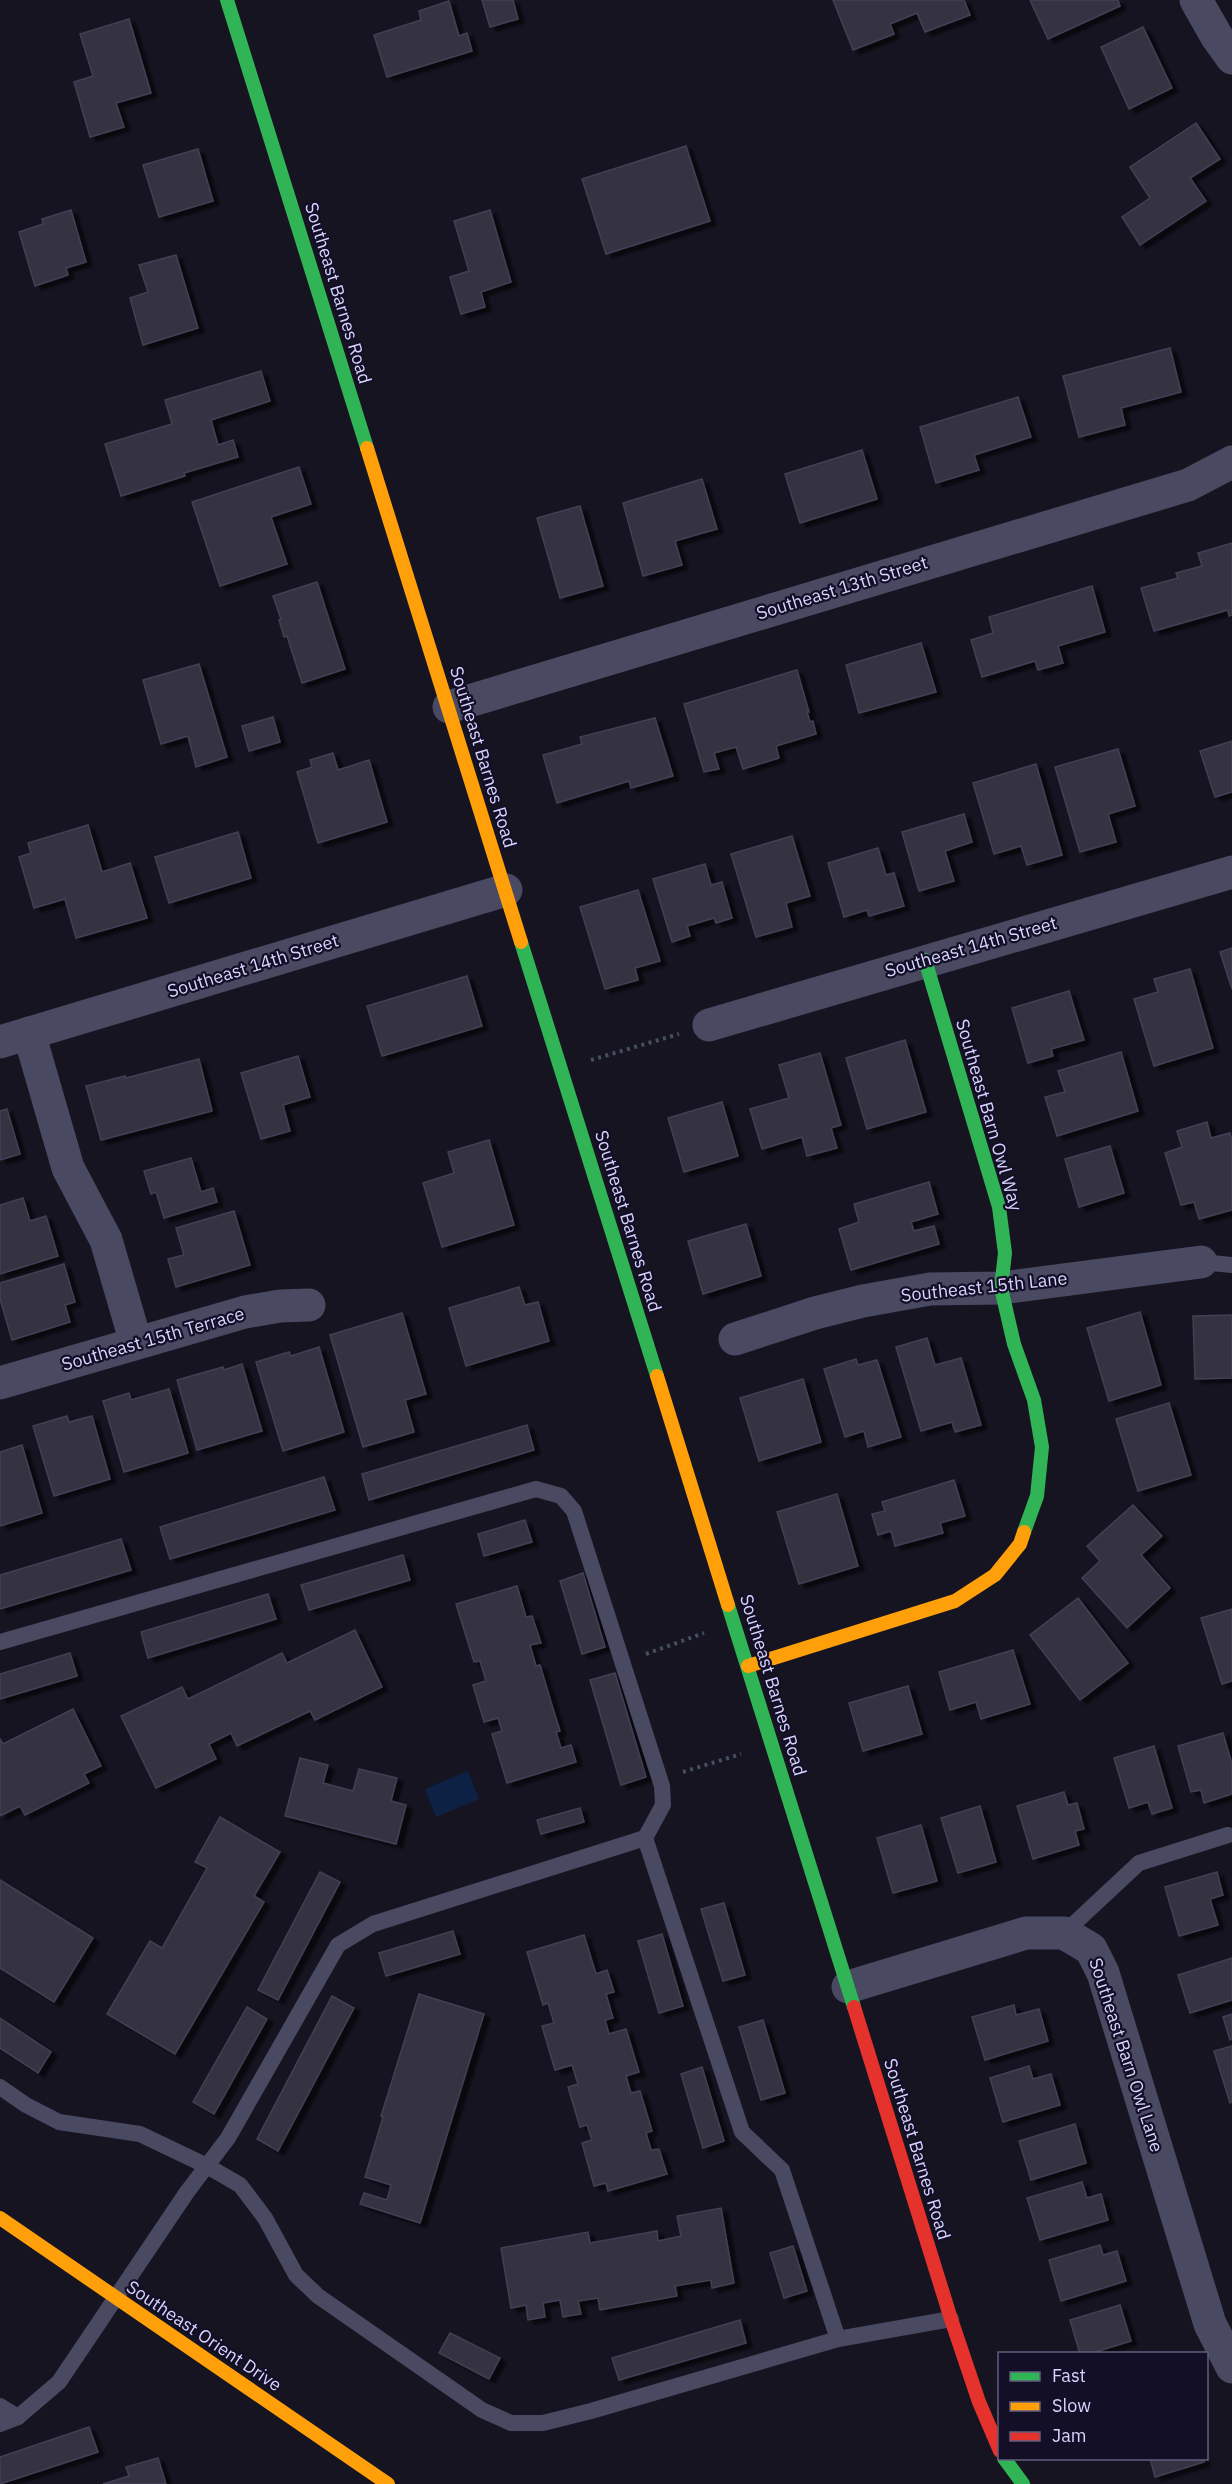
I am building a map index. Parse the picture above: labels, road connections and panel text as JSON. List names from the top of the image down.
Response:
{
  "streets": {
    "street": [
      "Southeast Barnes Road",
      "Southeast 13th Street",
      "Southeast 14th Street",
      "Southeast Barn Owl Way",
      "Southeast 15th Lane",
      "Southeast 15th Terrace",
      "Southeast Barn Owl Lane",
      "Southeast Orient Drive"
    ]
  },
  "crossings": [
    ["Southeast Barnes Road", "Southeast 13th Street"],
    ["Southeast Barnes Road", "Southeast 14th Street"],
    ["Southeast Barnes Road", "Southeast Barn Owl Way"],
    ["Southeast Barnes Road", "Southeast Barn Owl Lane"],
    ["Southeast 14th Street", "Southeast Barn Owl Way"],
    ["Southeast Barn Owl Way", "Southeast 15th Lane"]
  ],
  "legend": ["Fast", "Slow", "Jam"]
}
